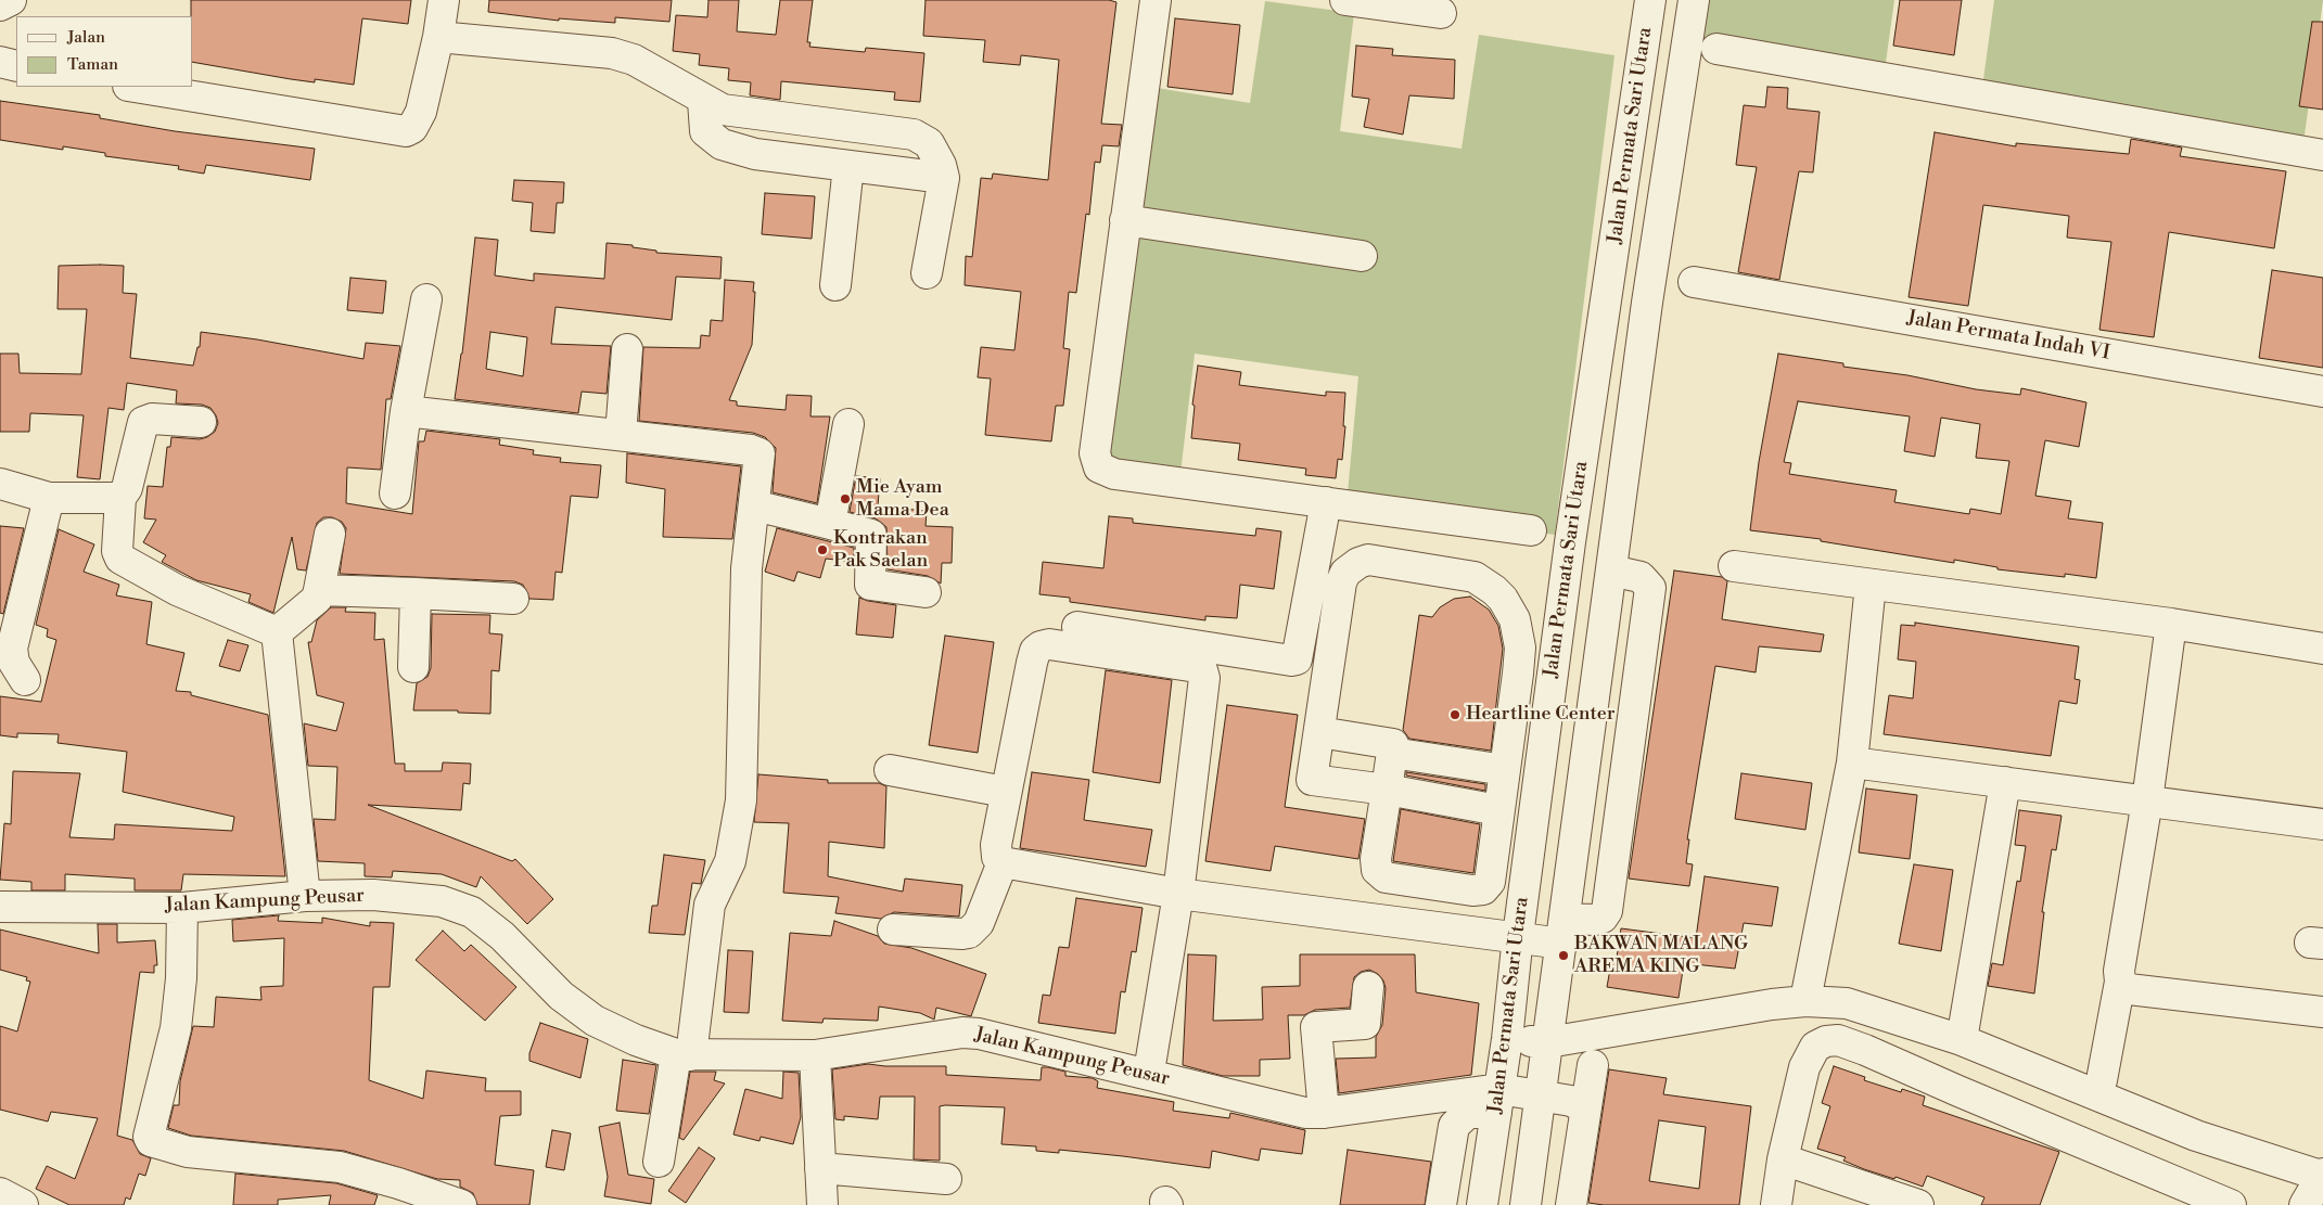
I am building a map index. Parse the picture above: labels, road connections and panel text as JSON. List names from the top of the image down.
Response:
{
  "streets": {
    "street": ["Jalan Permata Sari Utara", "Jalan Permata Indah VI", "Jalan Kampung Peusar"]
  },
  "crossings": [
    ["Jalan Permata Sari Utara", "Jalan Kampung Peusar"]
  ],
  "places": [
    "Mie Ayam Mama Dea",
    "Kontrakan Pak Saelan",
    "Heartline Center",
    "BAKWAN MALANG AREMA KING"
  ],
  "legend": ["Jalan", "Taman"]
}
